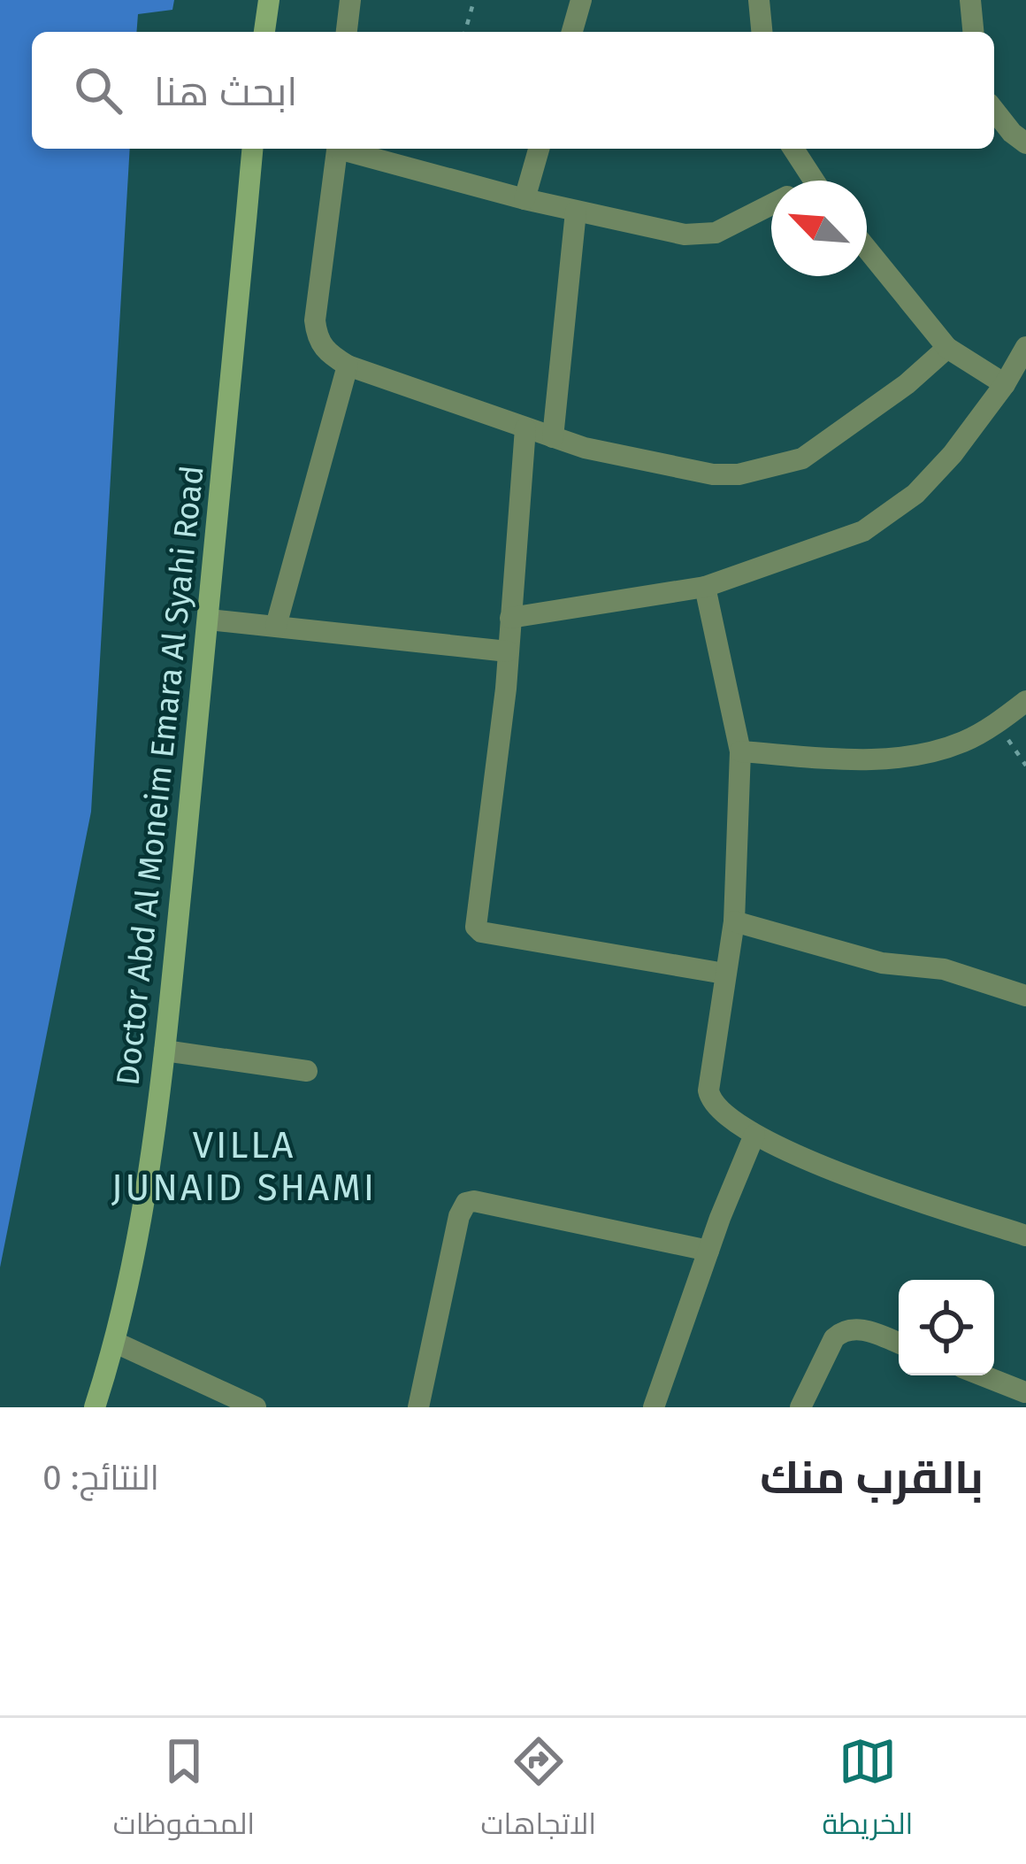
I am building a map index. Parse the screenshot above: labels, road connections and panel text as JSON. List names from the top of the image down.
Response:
{
  "streets": {
    "main road": ["Doctor Abd Al Moneim Emara Al Syahi Road"]
  },
  "districts": ["VILLA JUNAID SHAMI"],
  "north": "top left",
  "page": {
    "search": "ابحث هنا",
    "heading": ["بالقرب منك", "النتائج: 0"],
    "nav": ["الخريطة", "الاتجاهات", "المحفوظات"]
  }
}
